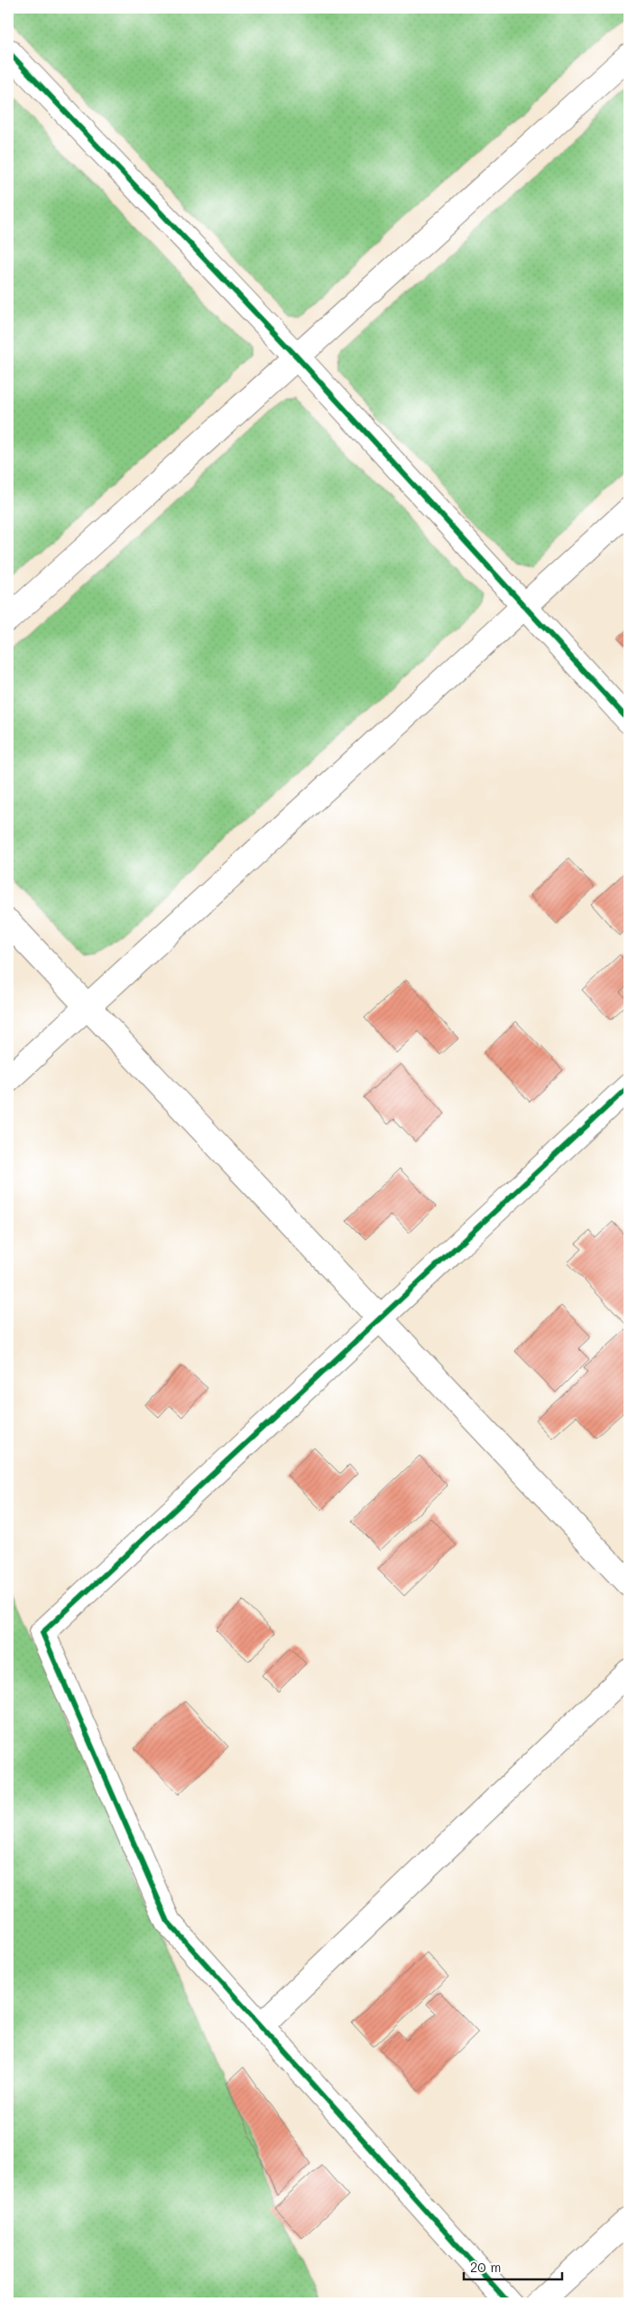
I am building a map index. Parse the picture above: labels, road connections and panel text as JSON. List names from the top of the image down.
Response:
{
  "scale_bar": "20 m"
}
